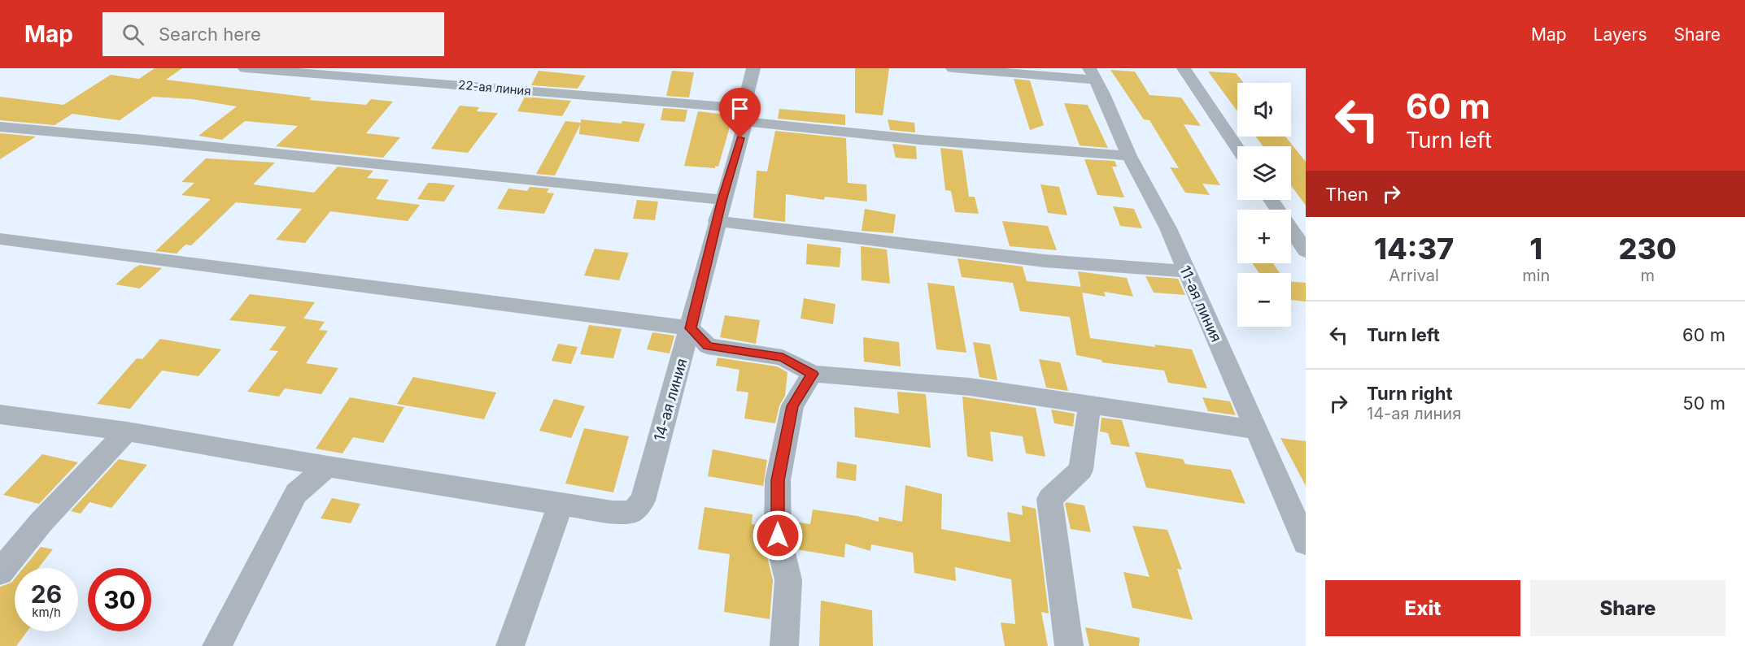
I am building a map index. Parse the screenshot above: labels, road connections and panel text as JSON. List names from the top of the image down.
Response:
{
  "streets": {
    "street": ["22-ая линия", "11-ая линия", "14-ая линия"]
  },
  "crossings": [
    ["22-ая линия", "11-ая линия"],
    ["22-ая линия", "14-ая линия"]
  ],
  "page": {
    "header": "Map",
    "search": "Search here",
    "nav": ["Map", "Layers", "Share"],
    "turn": ["60 m", "Turn left"],
    "map_buttons": ["+", "−"],
    "then": "Then",
    "eta": [
      "14:37",
      "Arrival",
      "1",
      "min",
      "230",
      "m"
    ],
    "list": [
      {
        "name": "Turn left",
        "value": "60 m"
      },
      {
        "name": "Turn right",
        "note": "14-ая линия",
        "value": "50 m"
      }
    ],
    "speed": "26 km/h",
    "limit": "30",
    "buttons": ["Exit", "Share"]
  }
}
